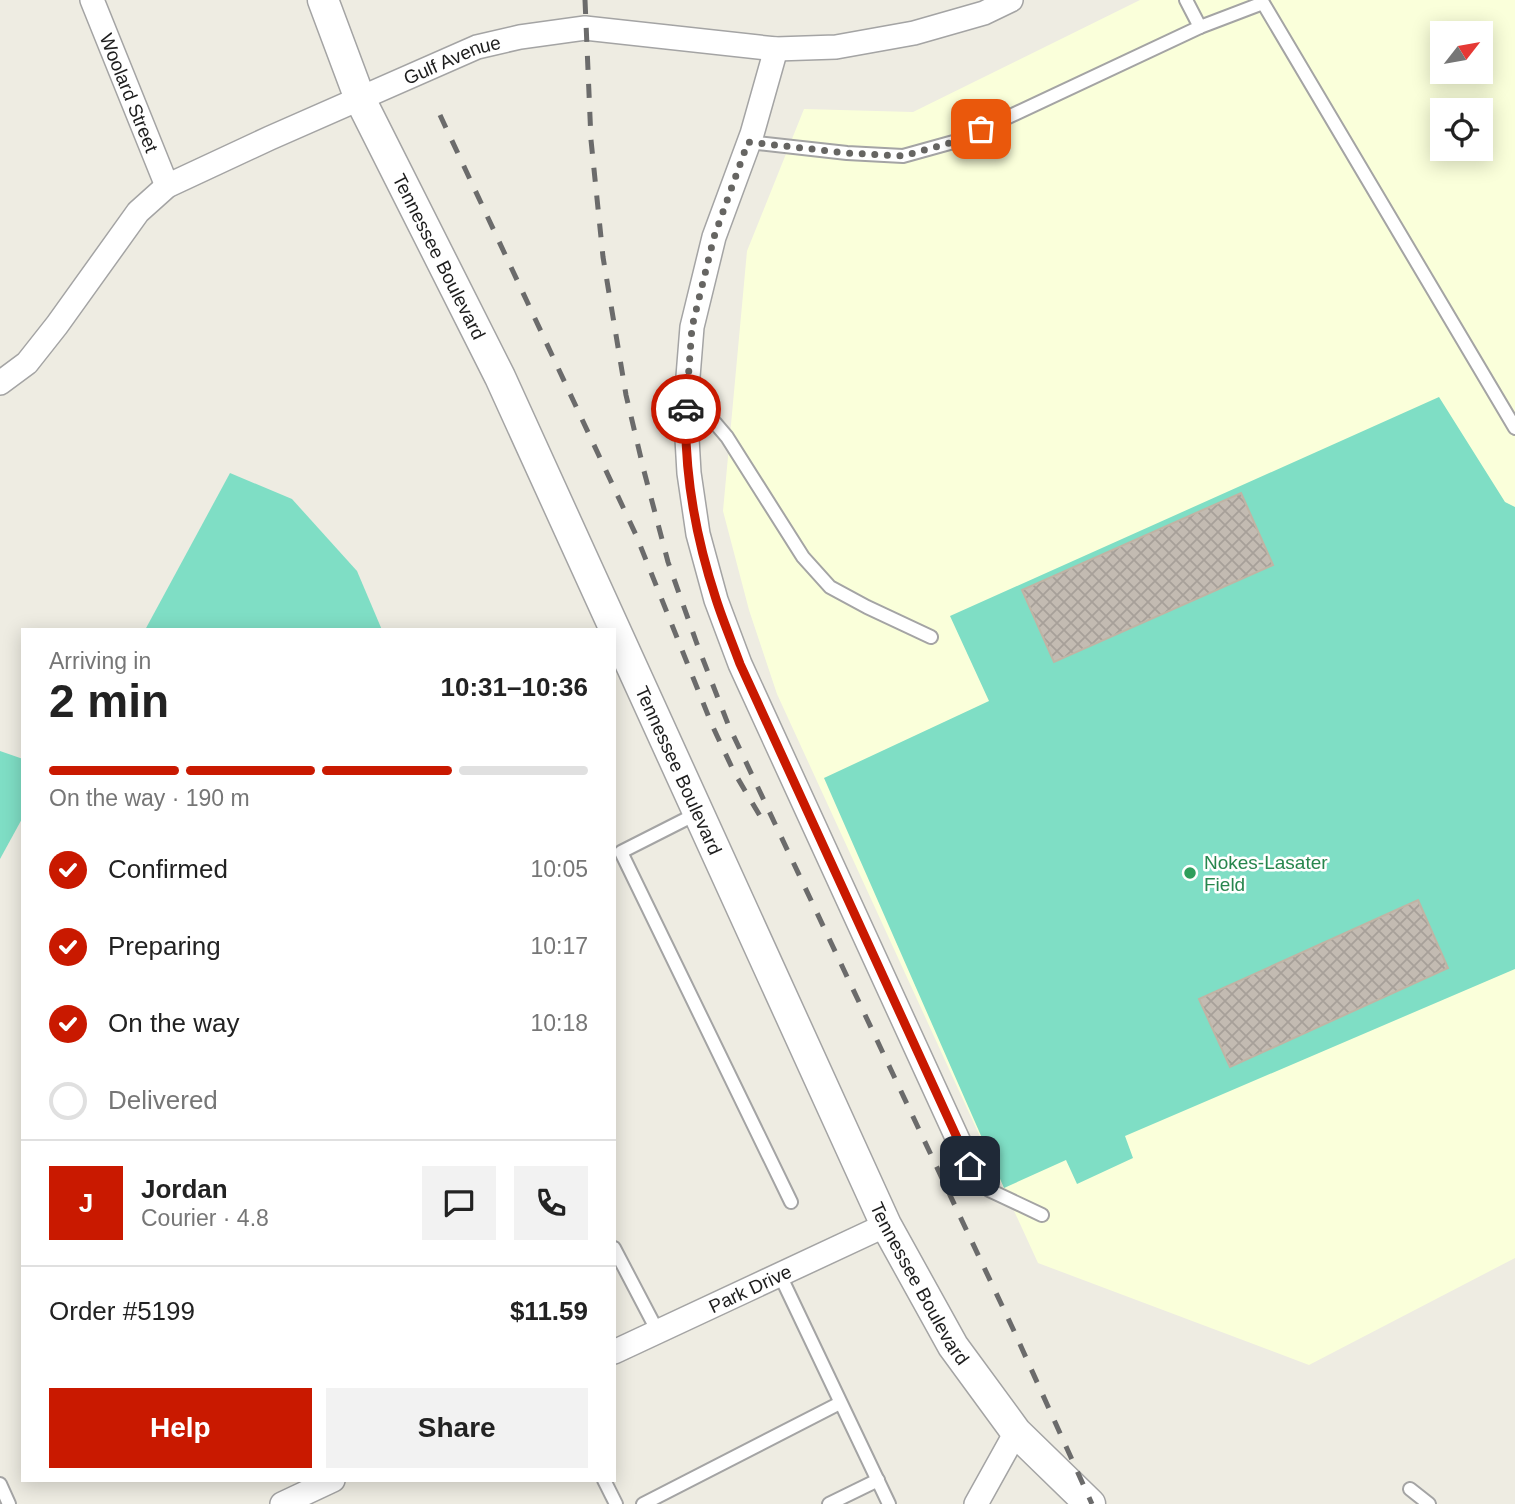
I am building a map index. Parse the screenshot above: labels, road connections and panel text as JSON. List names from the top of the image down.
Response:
{
  "streets": {
    "street": [
      "Gulf Avenue",
      "Woolard Street",
      "Tennessee Boulevard",
      "Park Drive"
    ]
  },
  "crossings": [
    ["Gulf Avenue", "Woolard Street"],
    ["Gulf Avenue", "Tennessee Boulevard"],
    ["Tennessee Boulevard", "Park Drive"]
  ],
  "places": ["Nokes-Lasater Field"],
  "north": "top right",
  "page": {
    "heading": ["2 min", "Arriving in", "10:31–10:36"],
    "panel": [
      "Jordan",
      "Courier · 4.8",
      "Order #5199",
      "$11.59"
    ],
    "bar": "On the way · 190 m",
    "list": [
      ["Confirmed", "10:05"],
      ["Preparing", "10:17"],
      ["On the way", "10:18"],
      "Delivered"
    ],
    "round": "J",
    "buttons": ["Help", "Share"]
  }
}
